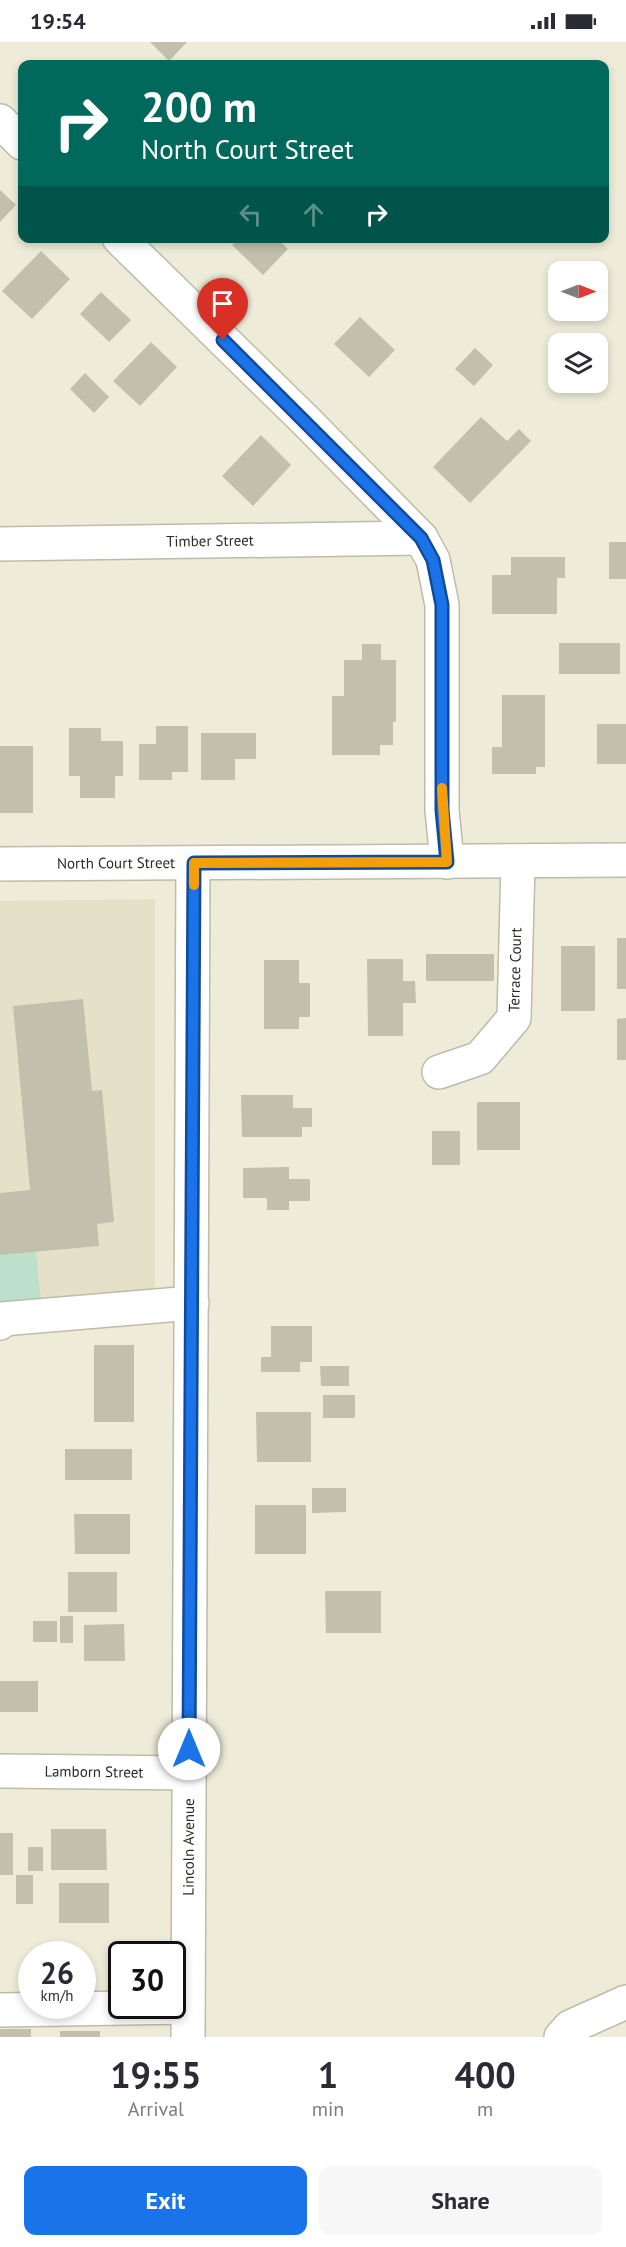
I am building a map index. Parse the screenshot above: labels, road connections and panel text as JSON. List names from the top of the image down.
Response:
{
  "streets": {
    "street": [
      "Timber Street",
      "North Court Street",
      "Terrace Court",
      "Lamborn Street",
      "Lincoln Avenue"
    ]
  },
  "crossings": [
    ["North Court Street", "Terrace Court"],
    ["North Court Street", "Lincoln Avenue"],
    ["Lamborn Street", "Lincoln Avenue"]
  ],
  "north": "right",
  "page": {
    "status": "19:54",
    "turn": ["200 m", "North Court Street"],
    "speed": "26 km/h",
    "limit": "30",
    "eta": [
      "19:55",
      "Arrival",
      "1",
      "min",
      "400",
      "m"
    ],
    "buttons": ["Exit", "Share"]
  }
}
